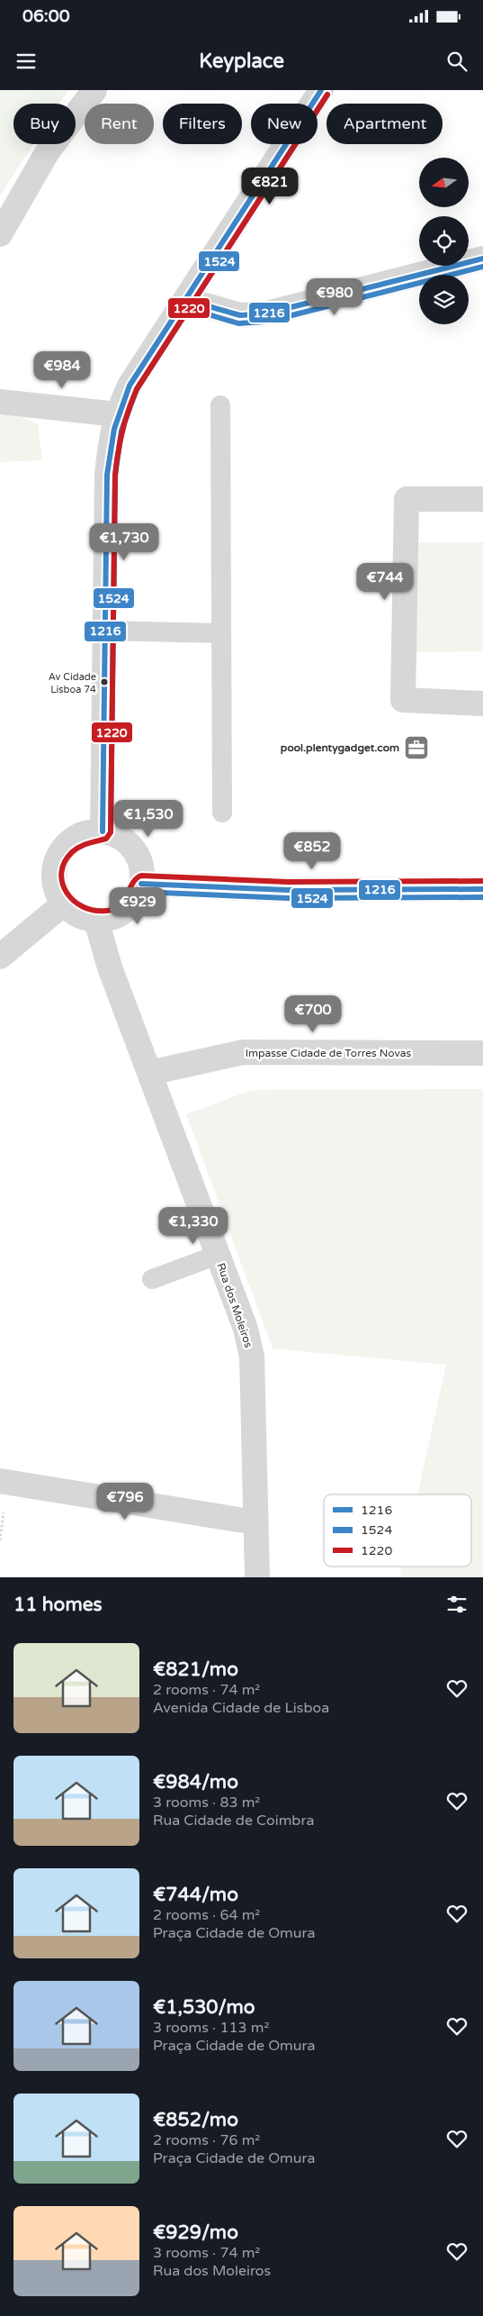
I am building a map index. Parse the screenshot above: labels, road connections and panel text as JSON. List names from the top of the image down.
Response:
{
  "streets": {
    "street": ["Impasse Cidade de Torres Novas", "Rua dos Moleiros"]
  },
  "crossings": [
    ["Impasse Cidade de Torres Novas", "Rua dos Moleiros"]
  ],
  "places": {
    "other": ["Av Cidade Lisboa 74"],
    "office": ["pool.plentygadget.com"]
  },
  "lines": ["transit line 1216", "transit line 1524", "transit line 1220"],
  "legend": ["1216", "1524", "1220"],
  "north": "left",
  "page": {
    "status": "06:00",
    "header": "Keyplace",
    "chip": [
      "Buy",
      "Rent",
      "Filters",
      "New",
      "Apartment"
    ],
    "price": [
      "€821",
      "€980",
      "€984",
      "€1,730",
      "€744",
      "€1,530",
      "€852",
      "€929",
      "€700",
      "€1,330",
      "€796"
    ],
    "heading": "11 homes",
    "list": [
      {
        "name": "€821/mo",
        "note": "2 rooms · 74 m² · Avenida Cidade de Lisboa"
      },
      {
        "name": "€984/mo",
        "note": "3 rooms · 83 m² · Rua Cidade de Coimbra"
      },
      {
        "name": "€744/mo",
        "note": "2 rooms · 64 m² · Praça Cidade de Omura"
      },
      {
        "name": "€1,530/mo",
        "note": "3 rooms · 113 m² · Praça Cidade de Omura"
      },
      {
        "name": "€852/mo",
        "note": "2 rooms · 76 m² · Praça Cidade de Omura"
      },
      {
        "name": "€929/mo",
        "note": "3 rooms · 74 m² · Rua dos Moleiros"
      }
    ]
  }
}
